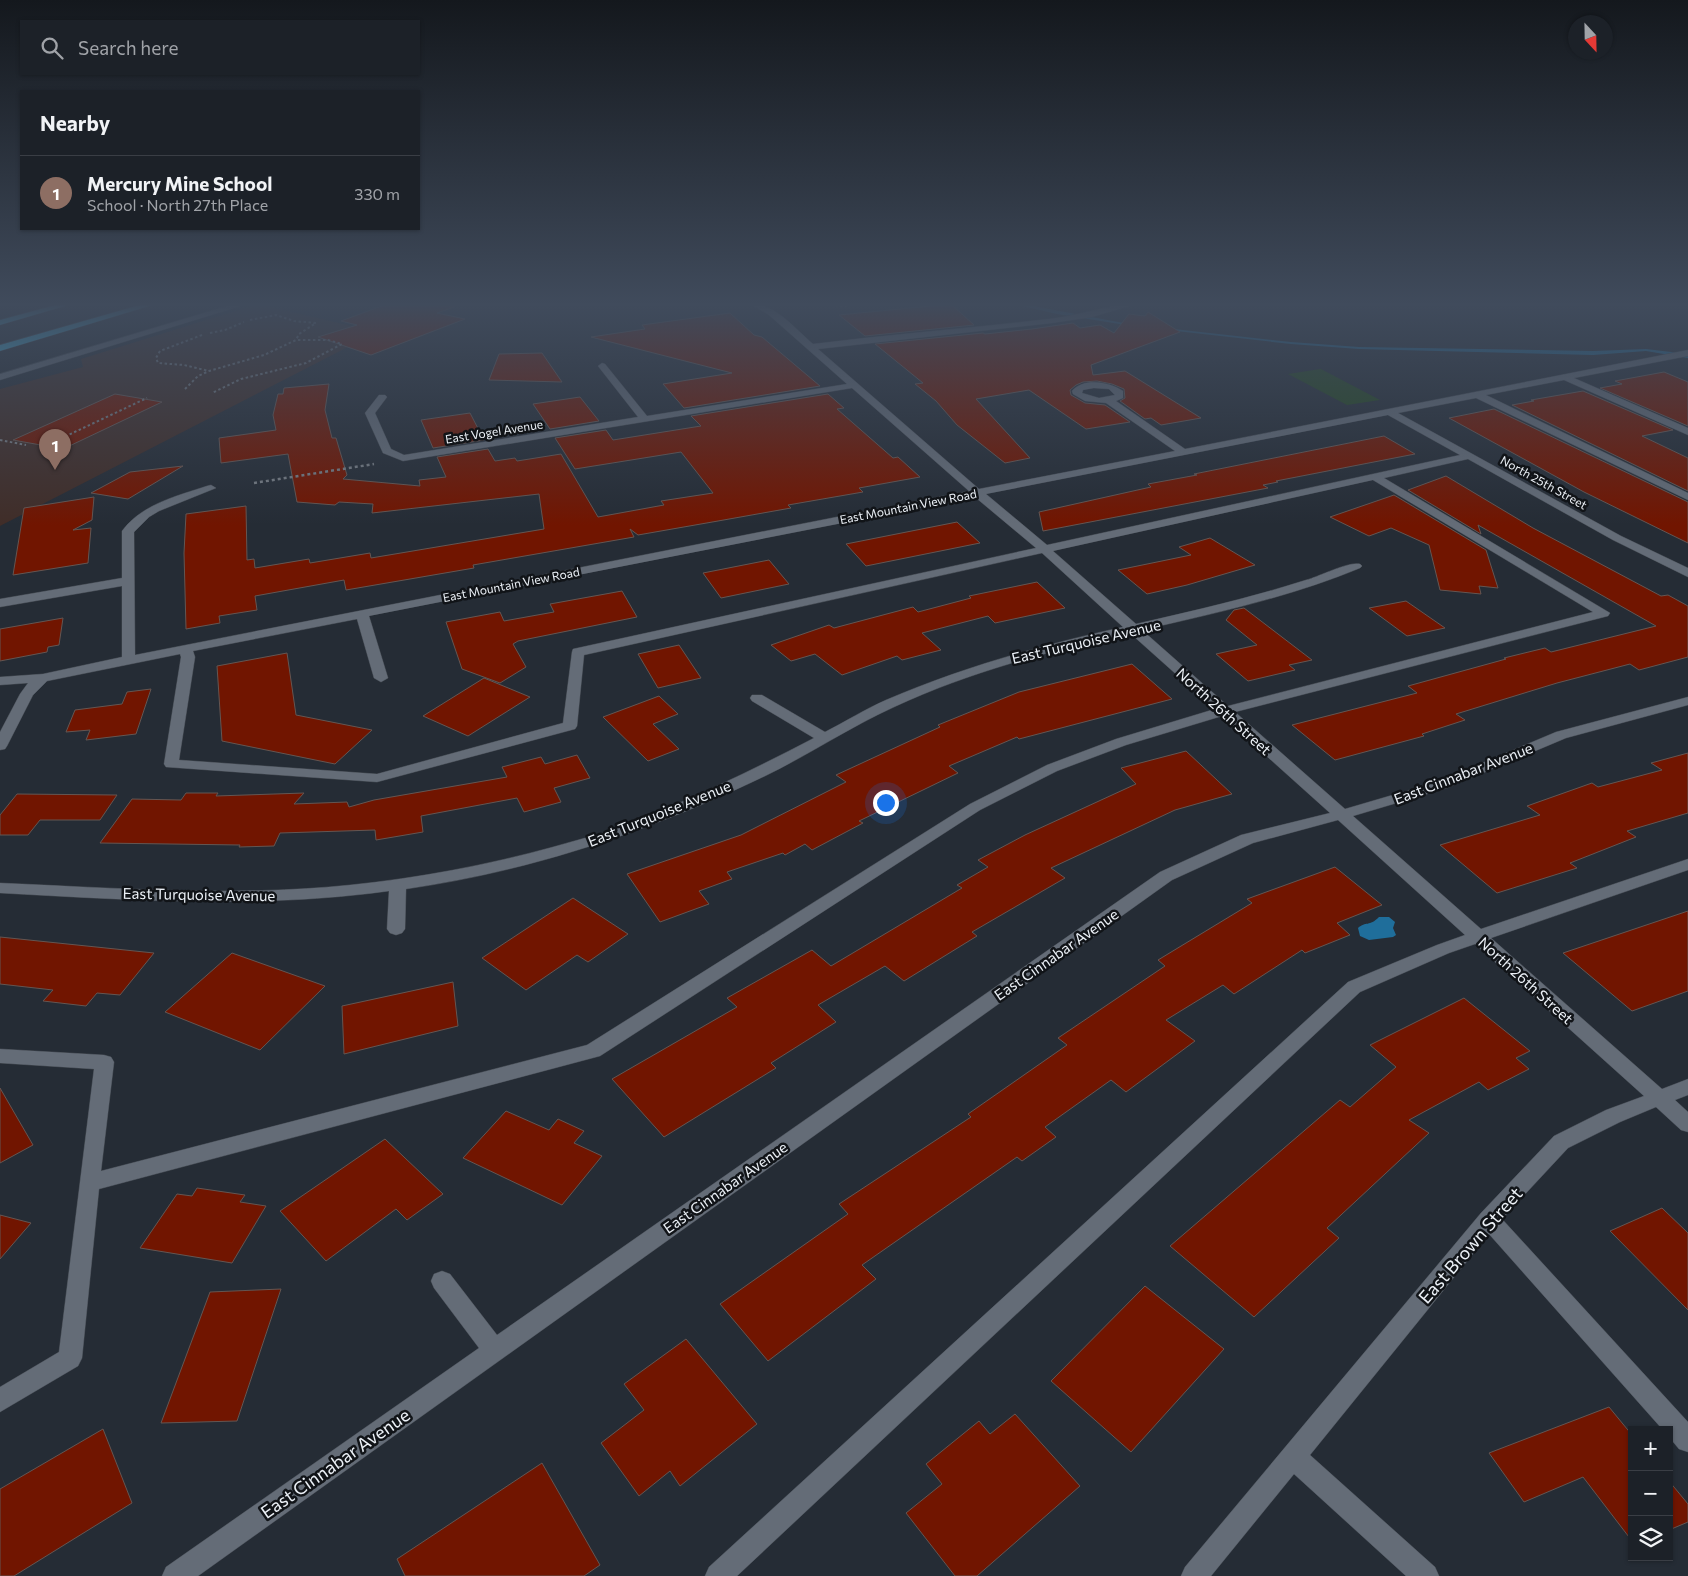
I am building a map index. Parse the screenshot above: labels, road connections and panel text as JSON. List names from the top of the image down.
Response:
{
  "streets": {
    "street": [
      "East Vogel Avenue",
      "North 25th Street",
      "East Mountain View Road",
      "East Turquoise Avenue",
      "North 26th Street",
      "East Cinnabar Avenue",
      "East Brown Street"
    ]
  },
  "crossings": [
    ["East Vogel Avenue", "North 26th Street"],
    ["North 25th Street", "East Mountain View Road"],
    ["East Mountain View Road", "North 26th Street"],
    ["East Turquoise Avenue", "North 26th Street"],
    ["North 26th Street", "East Cinnabar Avenue"],
    ["North 26th Street", "East Brown Street"]
  ],
  "north": "bottom",
  "page": {
    "search": "Search here",
    "heading": "Nearby",
    "list": [
      {
        "mark": "1",
        "name": "Mercury Mine School",
        "note": "School · North 27th Place",
        "value": "330 m"
      }
    ],
    "pins": "1",
    "map_buttons": ["+", "−"]
  }
}
